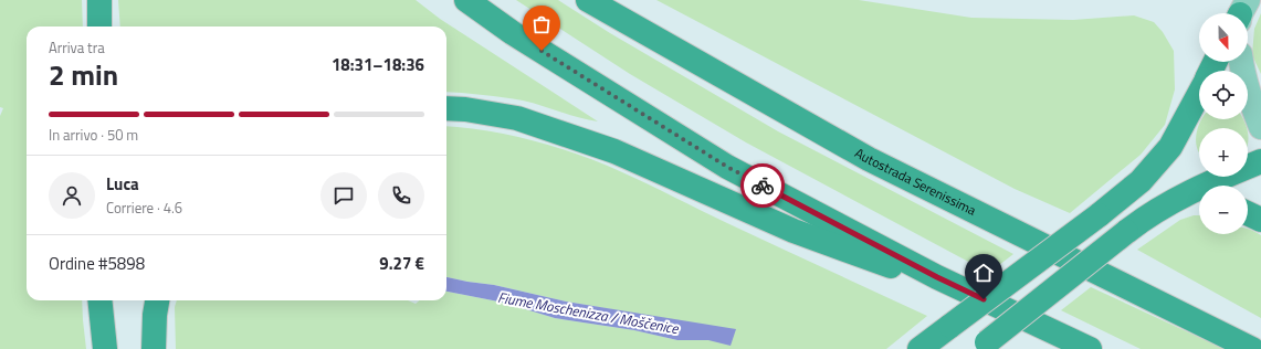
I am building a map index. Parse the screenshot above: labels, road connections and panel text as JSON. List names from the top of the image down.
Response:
{
  "streets": {
    "highway": ["Autostrada Serenissima"]
  },
  "water": ["Fiume Moschenizza / Moščenice"],
  "north": "bottom",
  "page": {
    "map_buttons": ["+", "−"],
    "heading": ["2 min", "Arriva tra", "18:31–18:36"],
    "panel": [
      "Luca",
      "Corriere · 4.6",
      "Ordine #5898",
      "9.27 €"
    ],
    "bar": "In arrivo · 50 m"
  }
}
